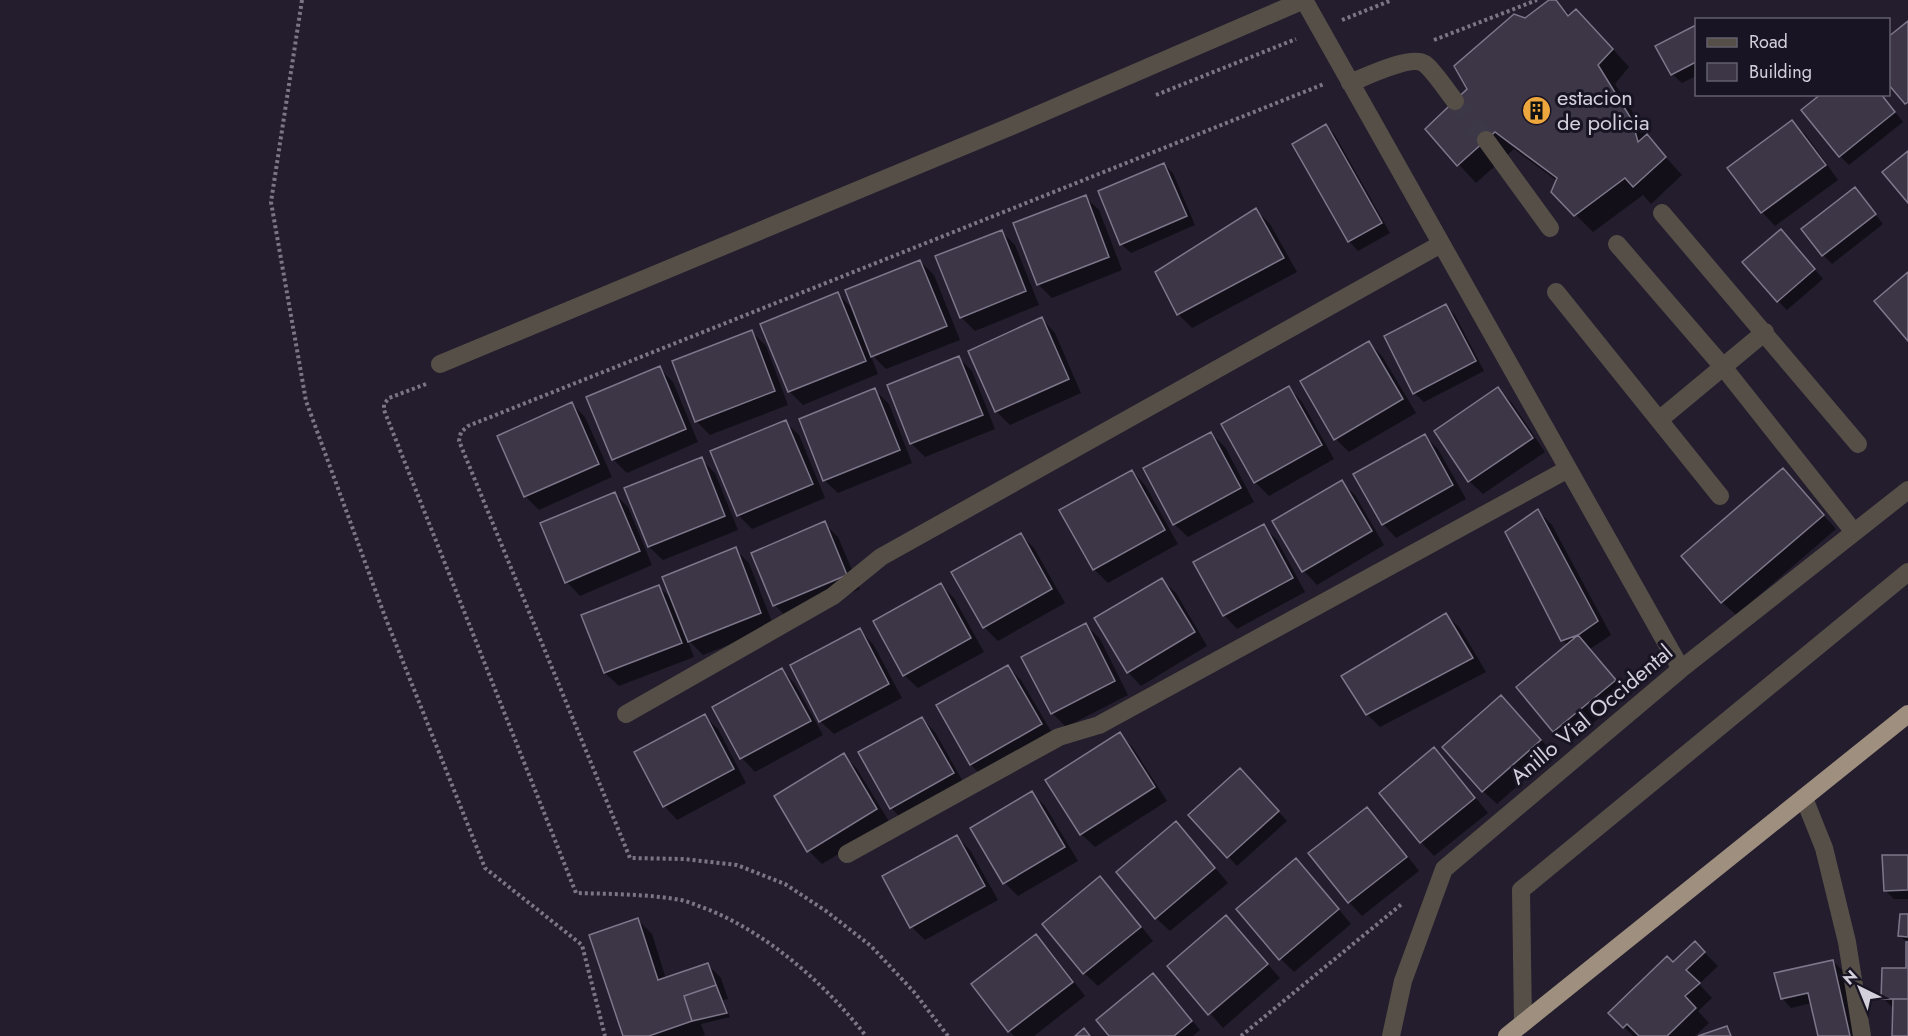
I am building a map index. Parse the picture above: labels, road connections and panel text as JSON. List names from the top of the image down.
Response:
{
  "streets": {
    "street": ["Anillo Vial Occidental"]
  },
  "places": {
    "building": ["estacion de policia"]
  },
  "legend": ["Road", "Building"],
  "north": "top left"
}
